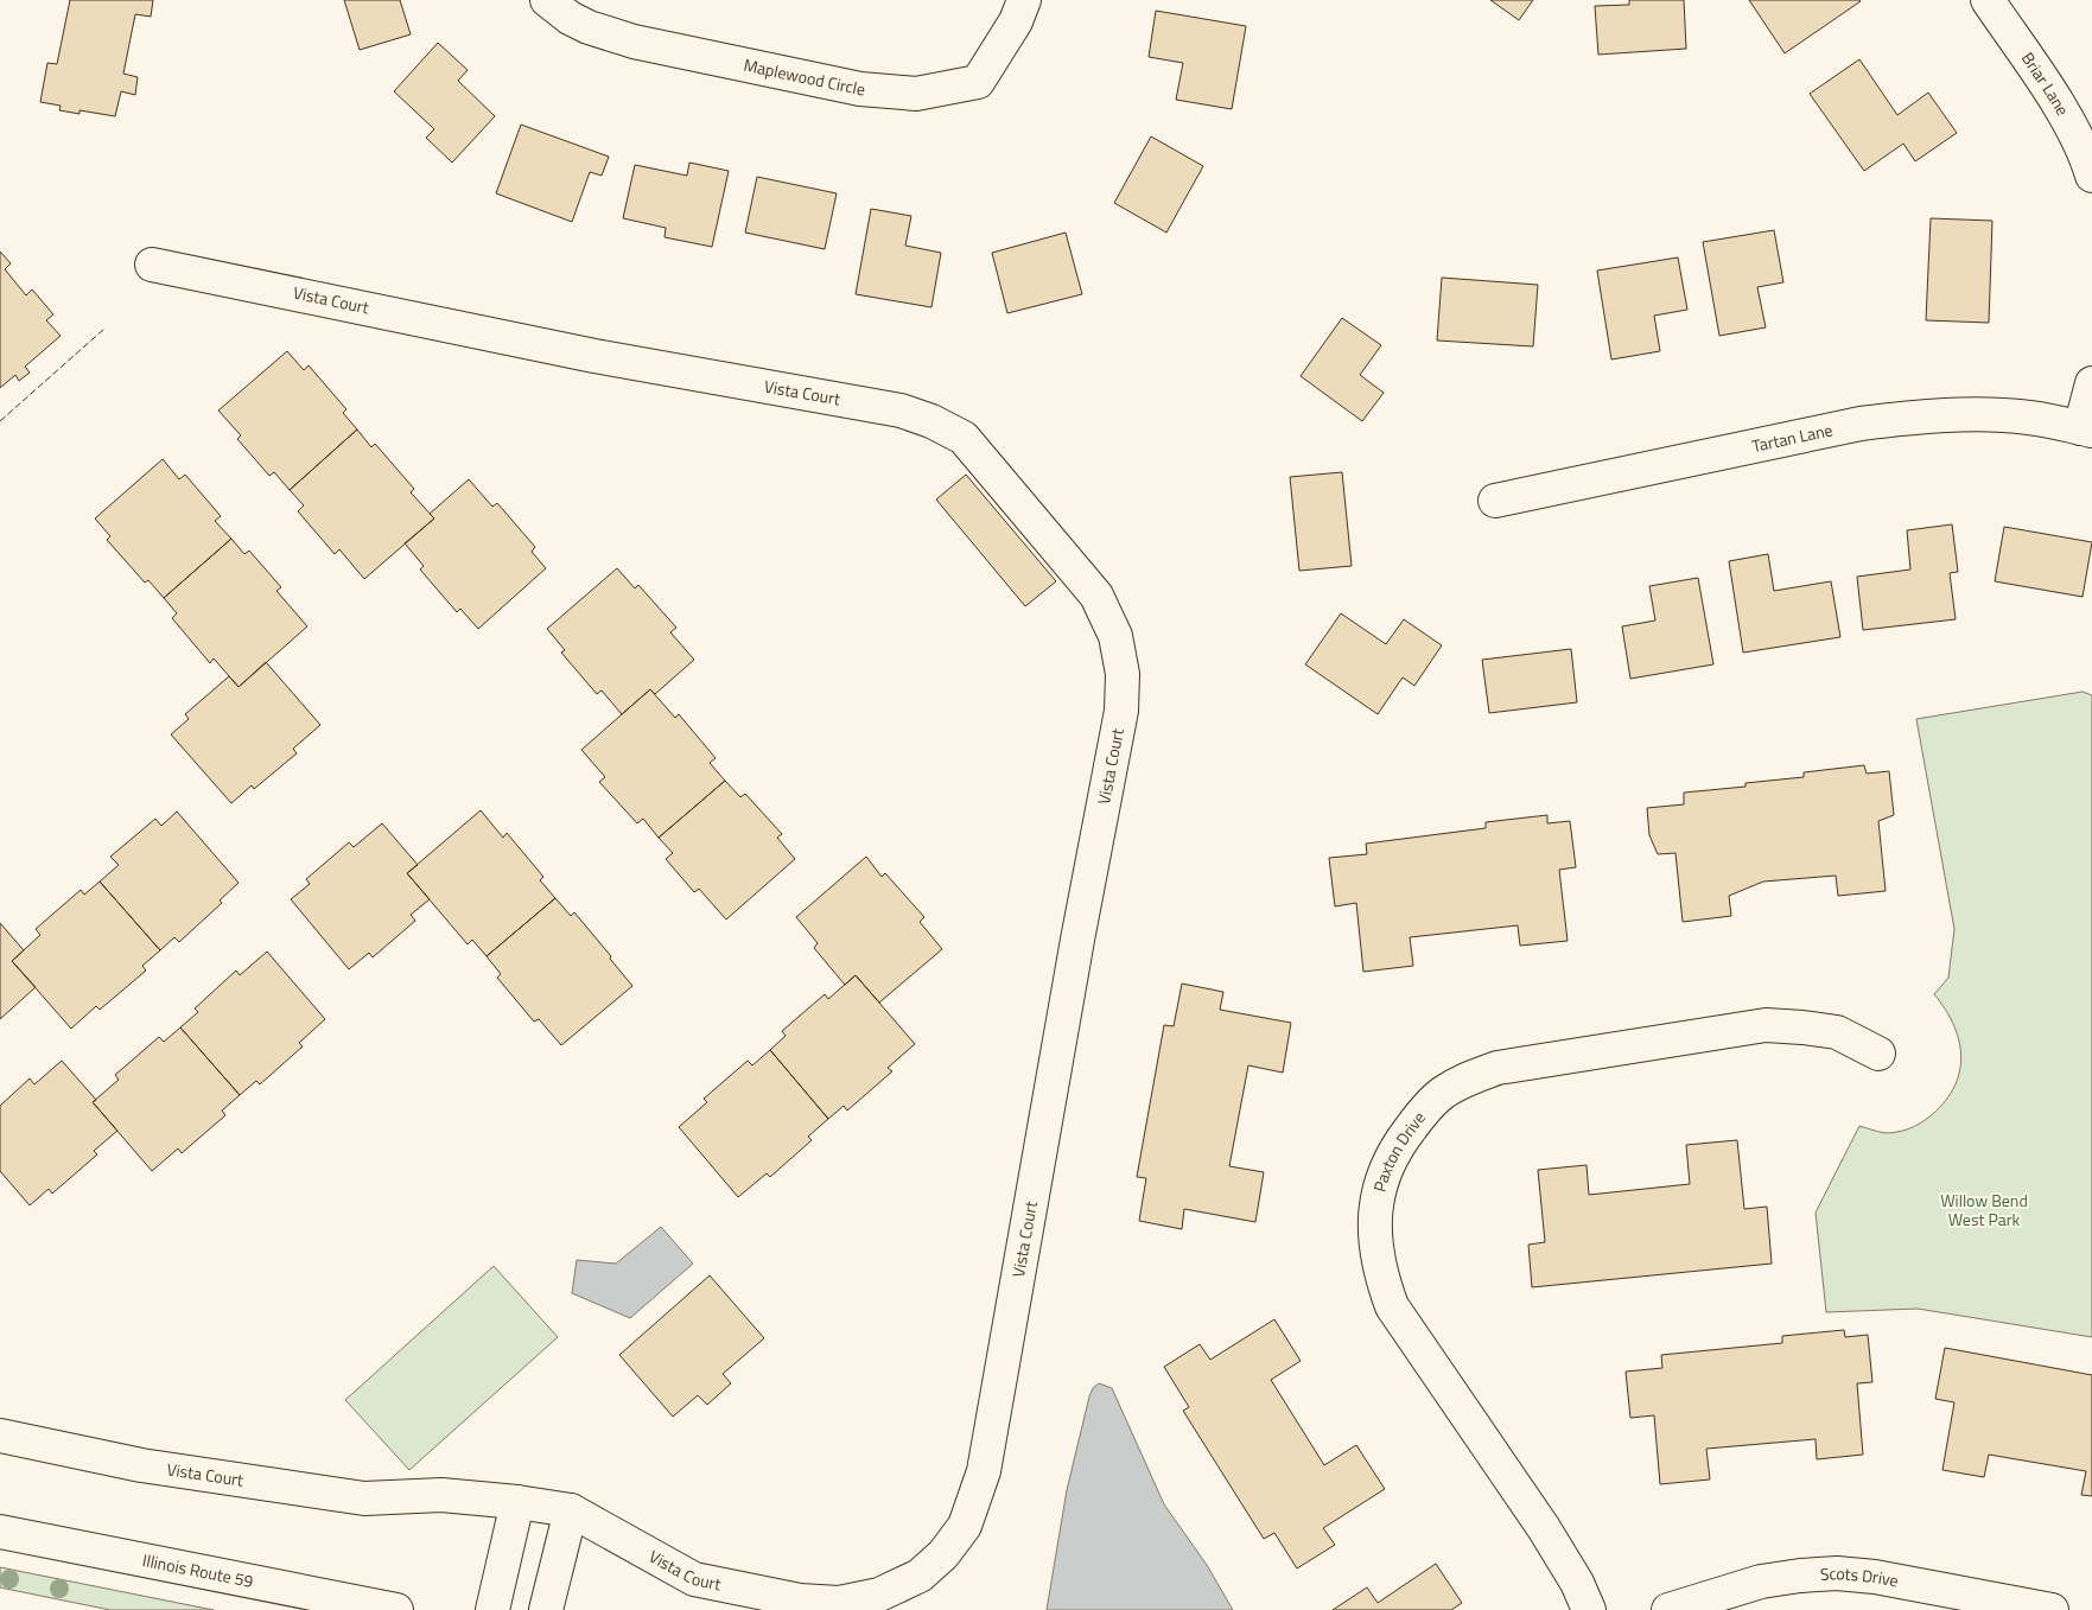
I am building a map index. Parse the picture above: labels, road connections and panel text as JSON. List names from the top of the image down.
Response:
{
  "streets": {
    "street": [
      "Maplewood Circle",
      "Briar Lane",
      "Vista Court",
      "Tartan Lane",
      "Paxton Drive",
      "Illinois Route 59",
      "Scots Drive"
    ]
  },
  "parks": ["Willow Bend West Park"]
}
